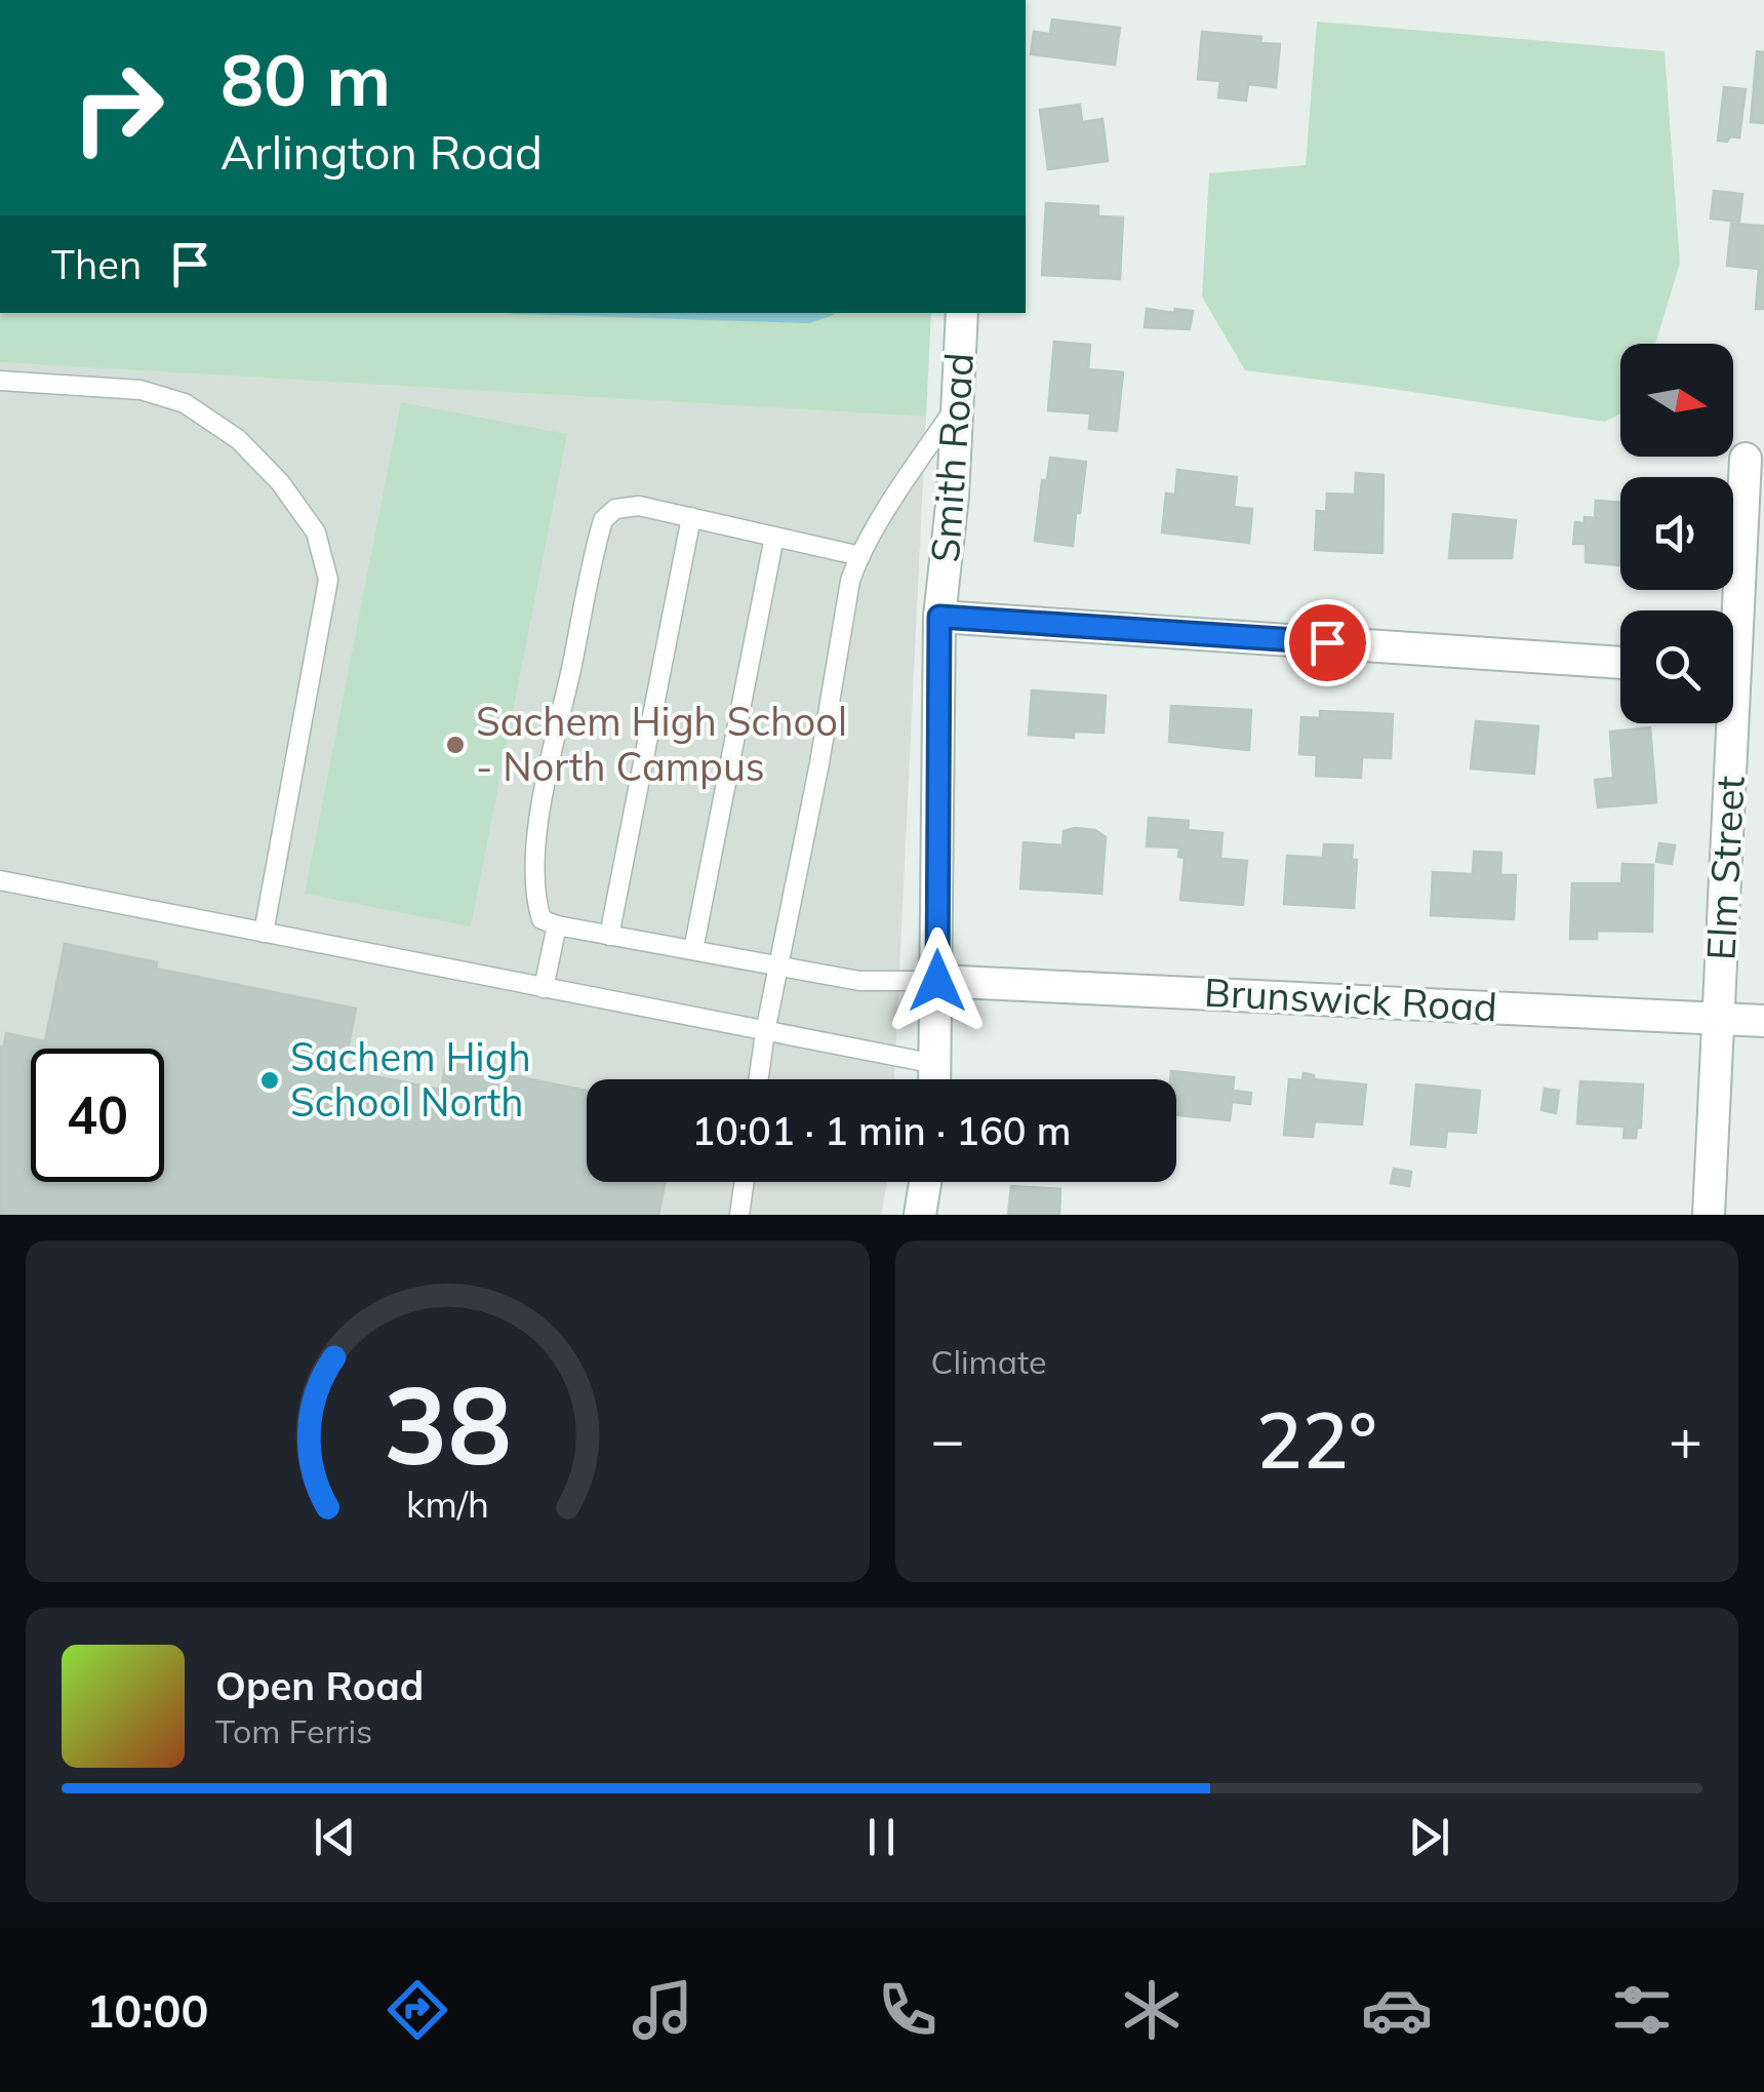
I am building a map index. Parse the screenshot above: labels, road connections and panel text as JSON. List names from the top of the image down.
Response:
{
  "streets": {
    "street": ["Smith Road", "Elm Street", "Brunswick Road"]
  },
  "crossings": [
    ["Smith Road", "Brunswick Road"],
    ["Elm Street", "Brunswick Road"]
  ],
  "places": ["Sachem High School - North Campus", "Sachem High School North"],
  "north": "right",
  "page": {
    "turn": ["80 m", "Arlington Road"],
    "then": "Then",
    "limit": "40",
    "trip": "10:01 · 1 min · 160 m",
    "tile": "Climate",
    "heat": ["−", "22°", "+"],
    "song": ["Open Road", "Tom Ferris"],
    "tabs": "10:00",
    "gauge": ["38", "km/h"]
  }
}
